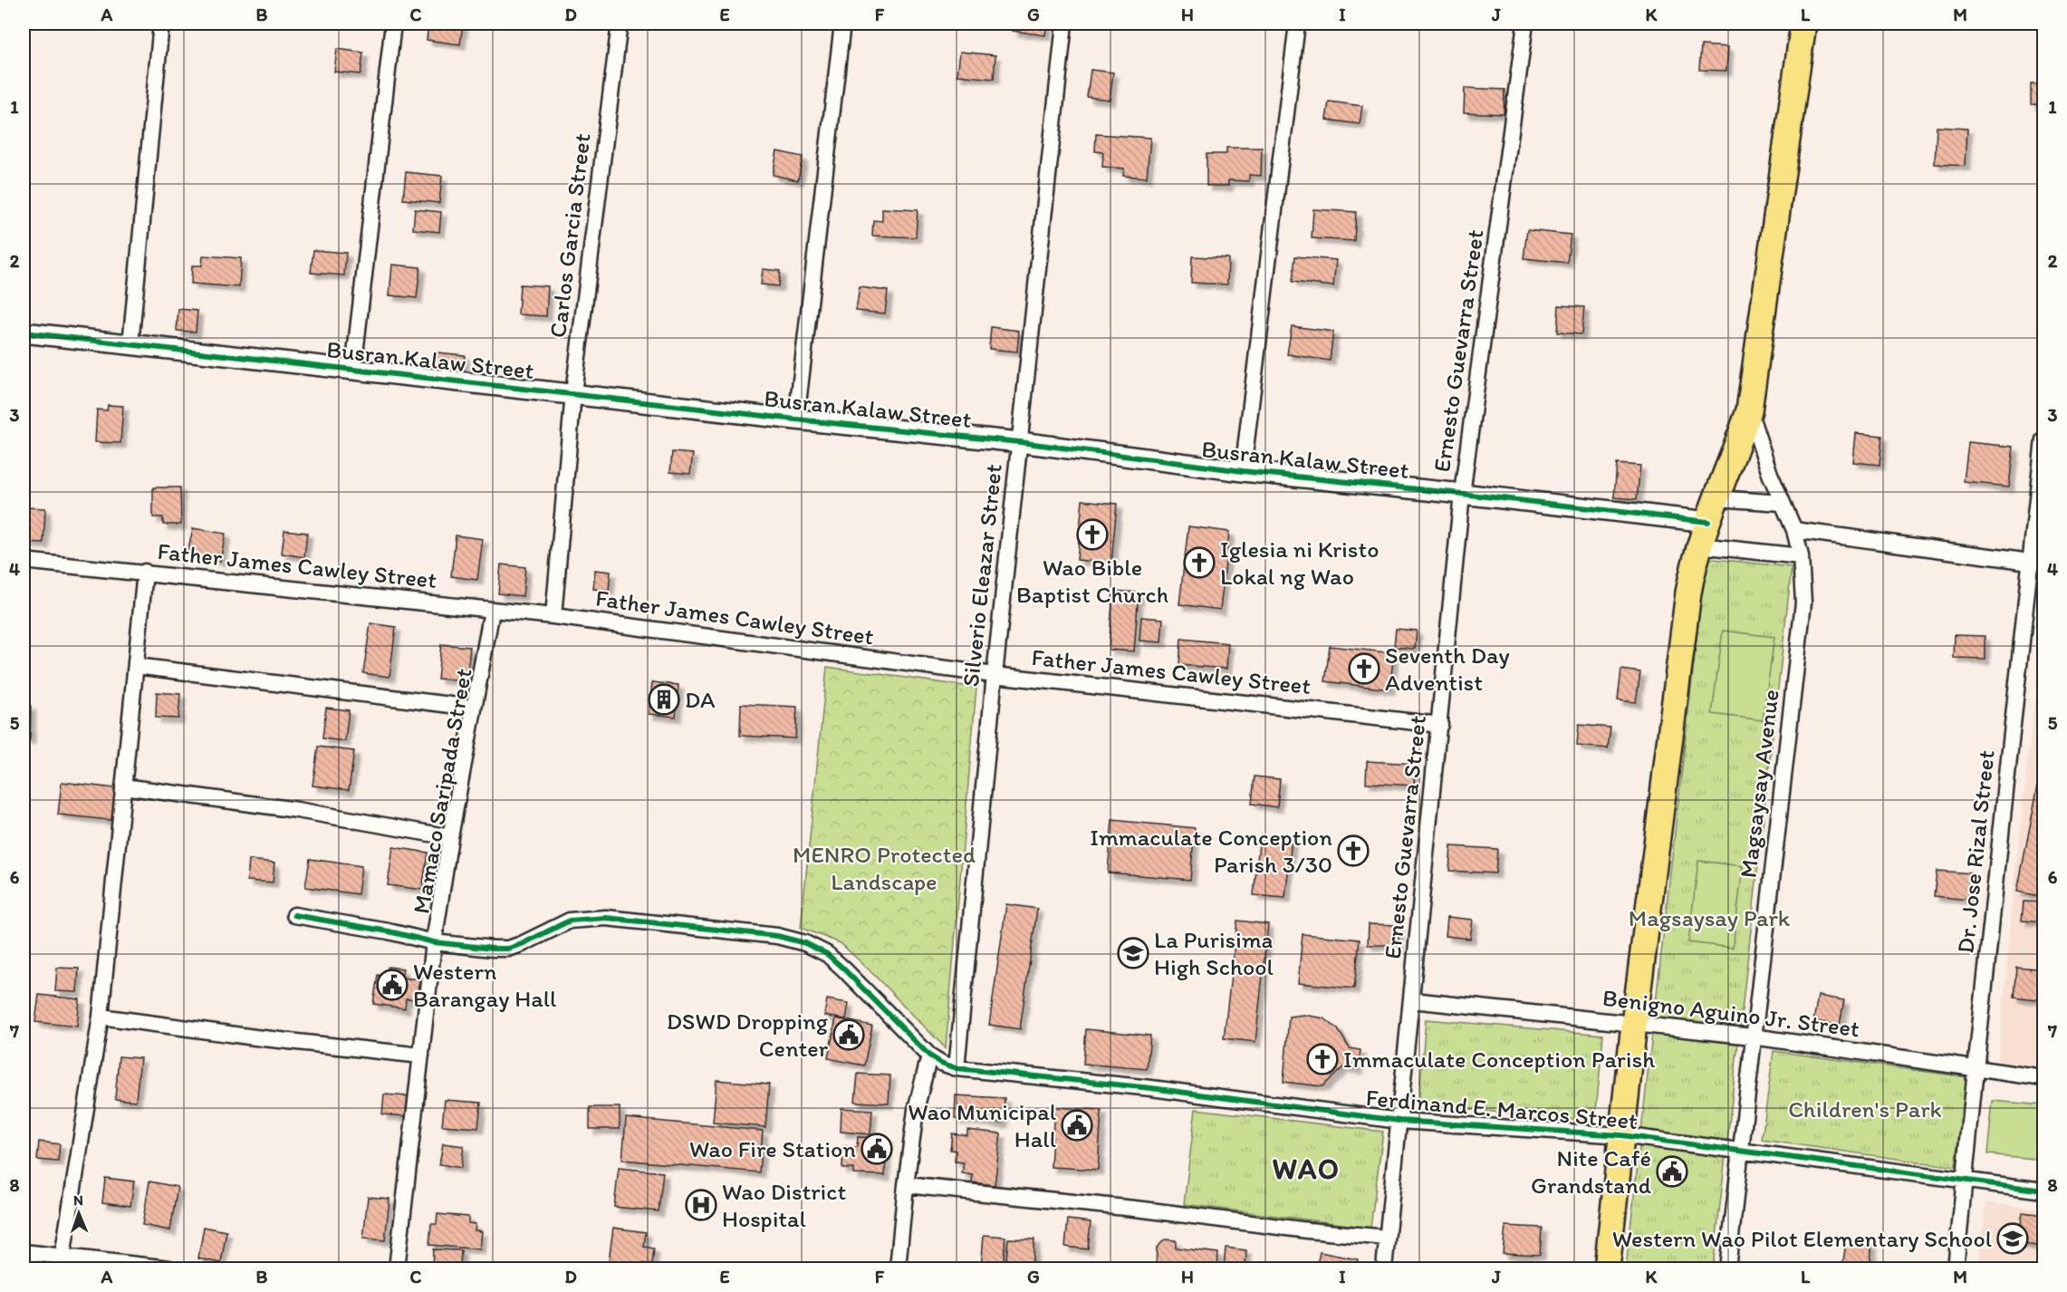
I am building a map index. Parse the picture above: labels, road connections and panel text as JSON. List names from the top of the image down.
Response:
{
  "streets": {
    "street": [
      "Carlos Garcia Street",
      "Ernesto Guevarra Street",
      "Busran Kalaw Street",
      "Father James Cawley Street",
      "Silverio Eleazar Street",
      "Magsaysay Avenue",
      "Mamaco Saripada Street",
      "Dr. Jose Rizal Street",
      "Benigno Aguino Jr. Street",
      "Ferdinand E. Marcos Street"
    ]
  },
  "crossings": [
    ["Carlos Garcia Street", "Busran Kalaw Street"],
    ["Carlos Garcia Street", "Father James Cawley Street"],
    ["Ernesto Guevarra Street", "Busran Kalaw Street"],
    ["Ernesto Guevarra Street", "Father James Cawley Street"],
    ["Ernesto Guevarra Street", "Benigno Aguino Jr. Street"],
    ["Ernesto Guevarra Street", "Ferdinand E. Marcos Street"],
    ["Busran Kalaw Street", "Silverio Eleazar Street"],
    ["Father James Cawley Street", "Silverio Eleazar Street"],
    ["Father James Cawley Street", "Mamaco Saripada Street"],
    ["Silverio Eleazar Street", "Ferdinand E. Marcos Street"],
    ["Magsaysay Avenue", "Benigno Aguino Jr. Street"],
    ["Magsaysay Avenue", "Ferdinand E. Marcos Street"],
    ["Dr. Jose Rizal Street", "Benigno Aguino Jr. Street"],
    ["Dr. Jose Rizal Street", "Ferdinand E. Marcos Street"]
  ],
  "districts": ["WAO"],
  "parks": ["MENRO Protected Landscape", "Magsaysay Park", "Children's Park"],
  "places": {
    "church": [
      "Wao Bible Baptist Church",
      "Iglesia ni Kristo Lokal ng Wao",
      "Seventh Day Adventist",
      "Immaculate Conception Parish 3/30",
      "Immaculate Conception Parish"
    ],
    "building": ["DA"],
    "school or university": ["La Purisima High School", "Western Wao Pilot Elementary School"],
    "public building": [
      "Western Barangay Hall",
      "DSWD Dropping Center",
      "Wao Municipal Hall",
      "Wao Fire Station",
      "Nite Café Grandstand"
    ],
    "hospital": ["Wao District Hospital"]
  },
  "north": "top",
  "grid": {
    "columns": [
      "A",
      "B",
      "C",
      "D",
      "E",
      "F",
      "G",
      "H",
      "I",
      "J",
      "K",
      "L",
      "M"
    ],
    "rows": [
      "1",
      "2",
      "3",
      "4",
      "5",
      "6",
      "7",
      "8"
    ]
  }
}
